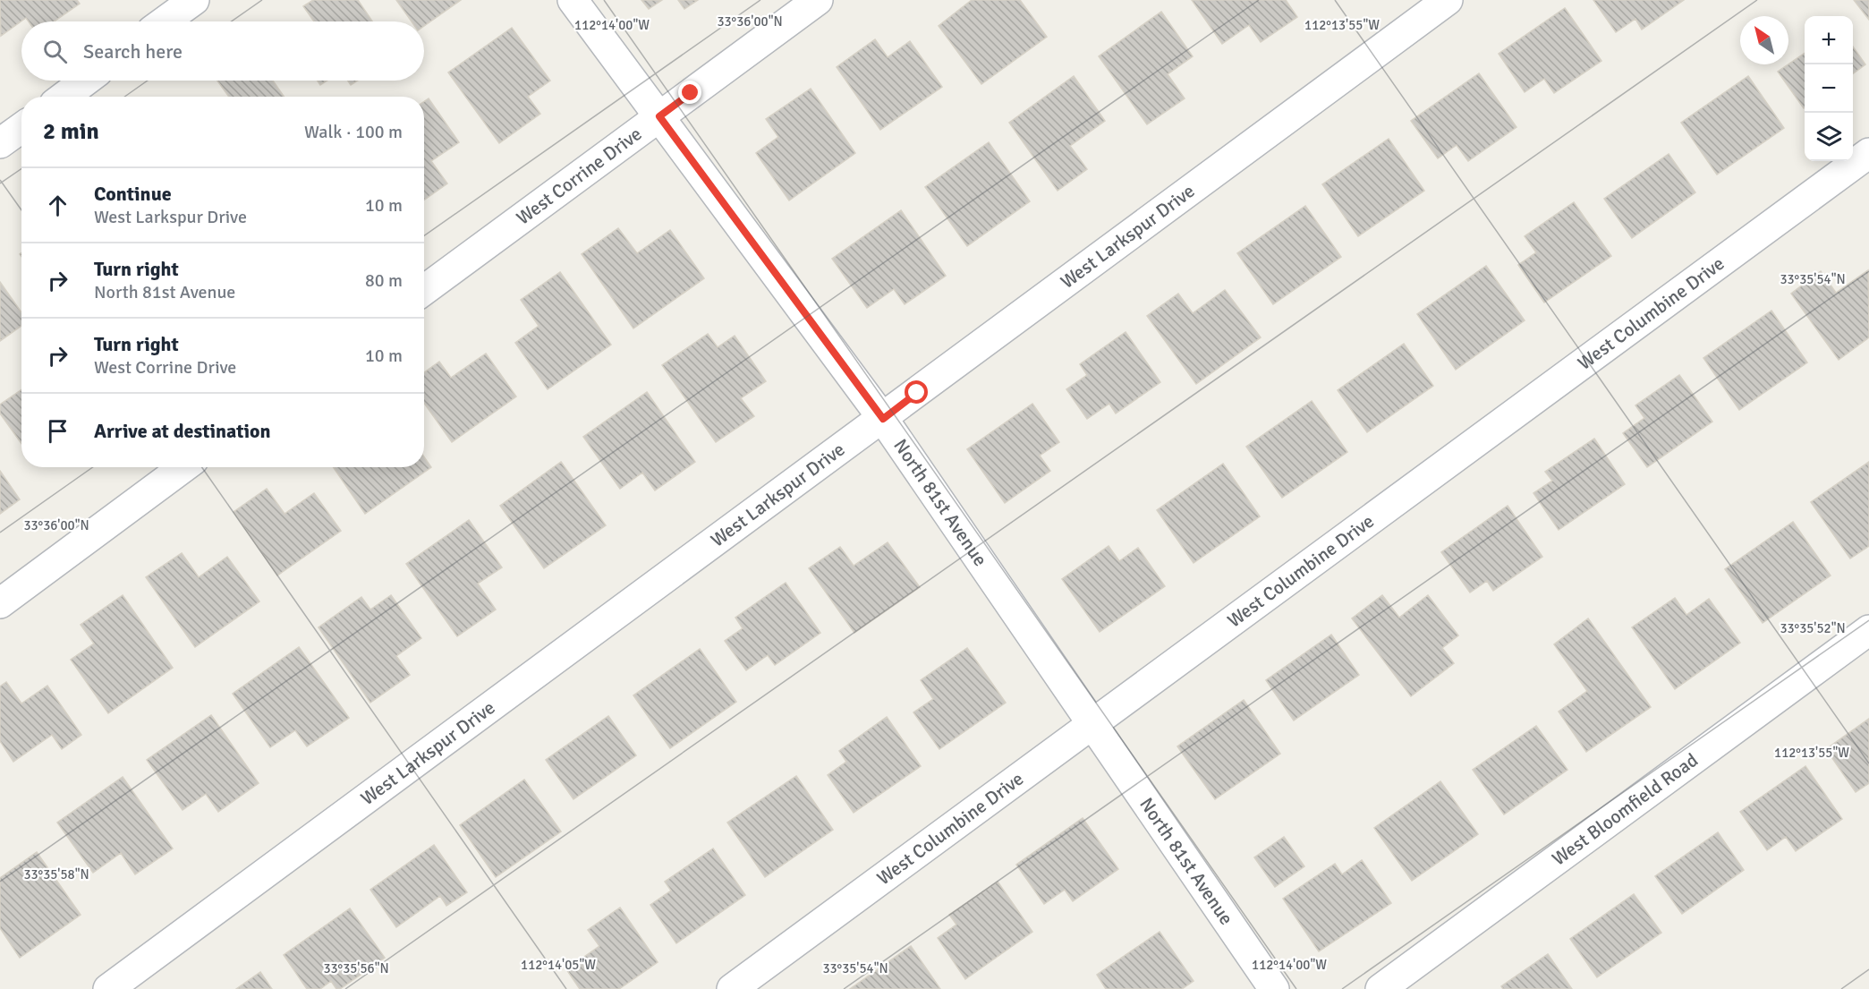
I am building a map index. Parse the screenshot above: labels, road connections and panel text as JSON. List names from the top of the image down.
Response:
{
  "streets": {
    "street": [
      "West Corrine Drive",
      "West Larkspur Drive",
      "West Columbine Drive",
      "North 81st Avenue",
      "West Bloomfield Road"
    ]
  },
  "crossings": [
    ["West Corrine Drive", "North 81st Avenue"],
    ["West Larkspur Drive", "North 81st Avenue"],
    ["West Columbine Drive", "North 81st Avenue"]
  ],
  "north": "top left",
  "page": {
    "map_buttons": ["+", "−"],
    "search": "Search here",
    "heading": ["2 min", "Walk · 100 m"],
    "list": [
      ["Continue", "West Larkspur Drive", "10 m"],
      ["Turn right", "North 81st Avenue", "80 m"],
      ["Turn right", "West Corrine Drive", "10 m"],
      "Arrive at destination"
    ]
  },
  "coordinates": [
    "33°36'00\"N",
    "112°13'55\"W",
    "112°14'00\"W",
    "33°35'54\"N",
    "33°35'52\"N",
    "33°35'58\"N",
    "112°14'05\"W",
    "33°35'56\"N"
  ]
}
